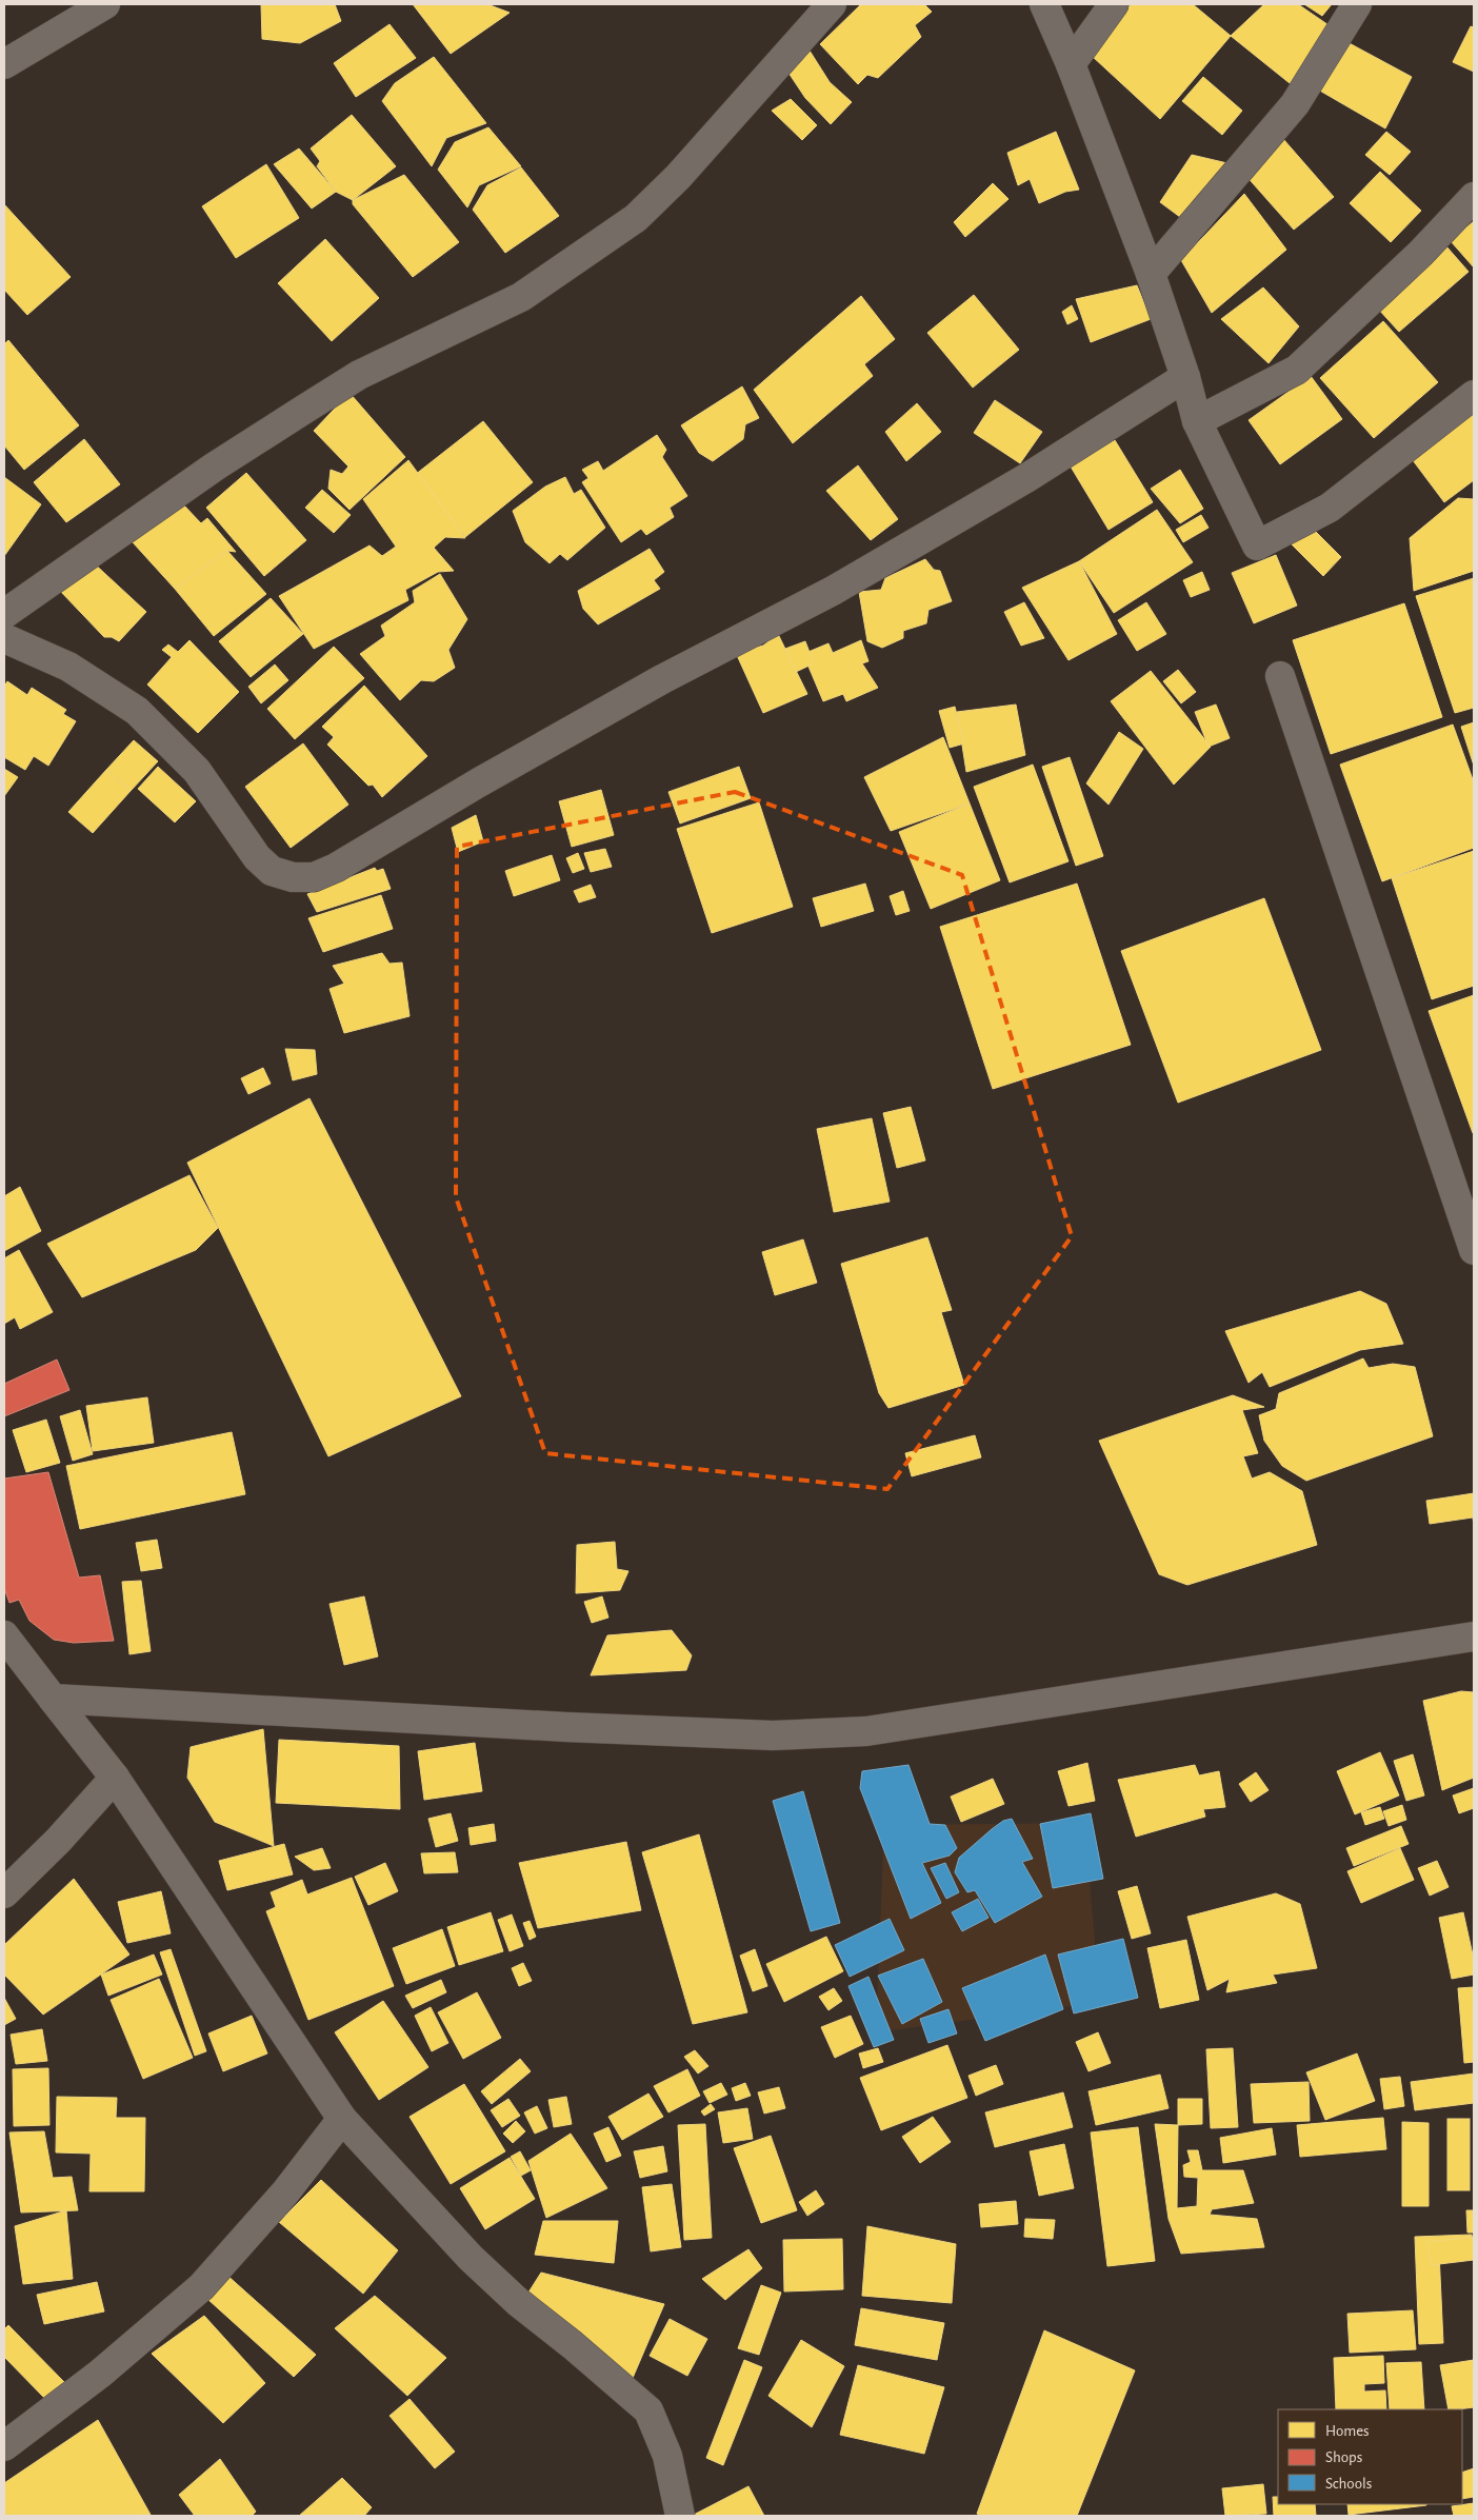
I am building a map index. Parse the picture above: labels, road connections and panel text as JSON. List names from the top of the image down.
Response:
{
  "legend": ["Homes", "Shops", "Schools"]
}
